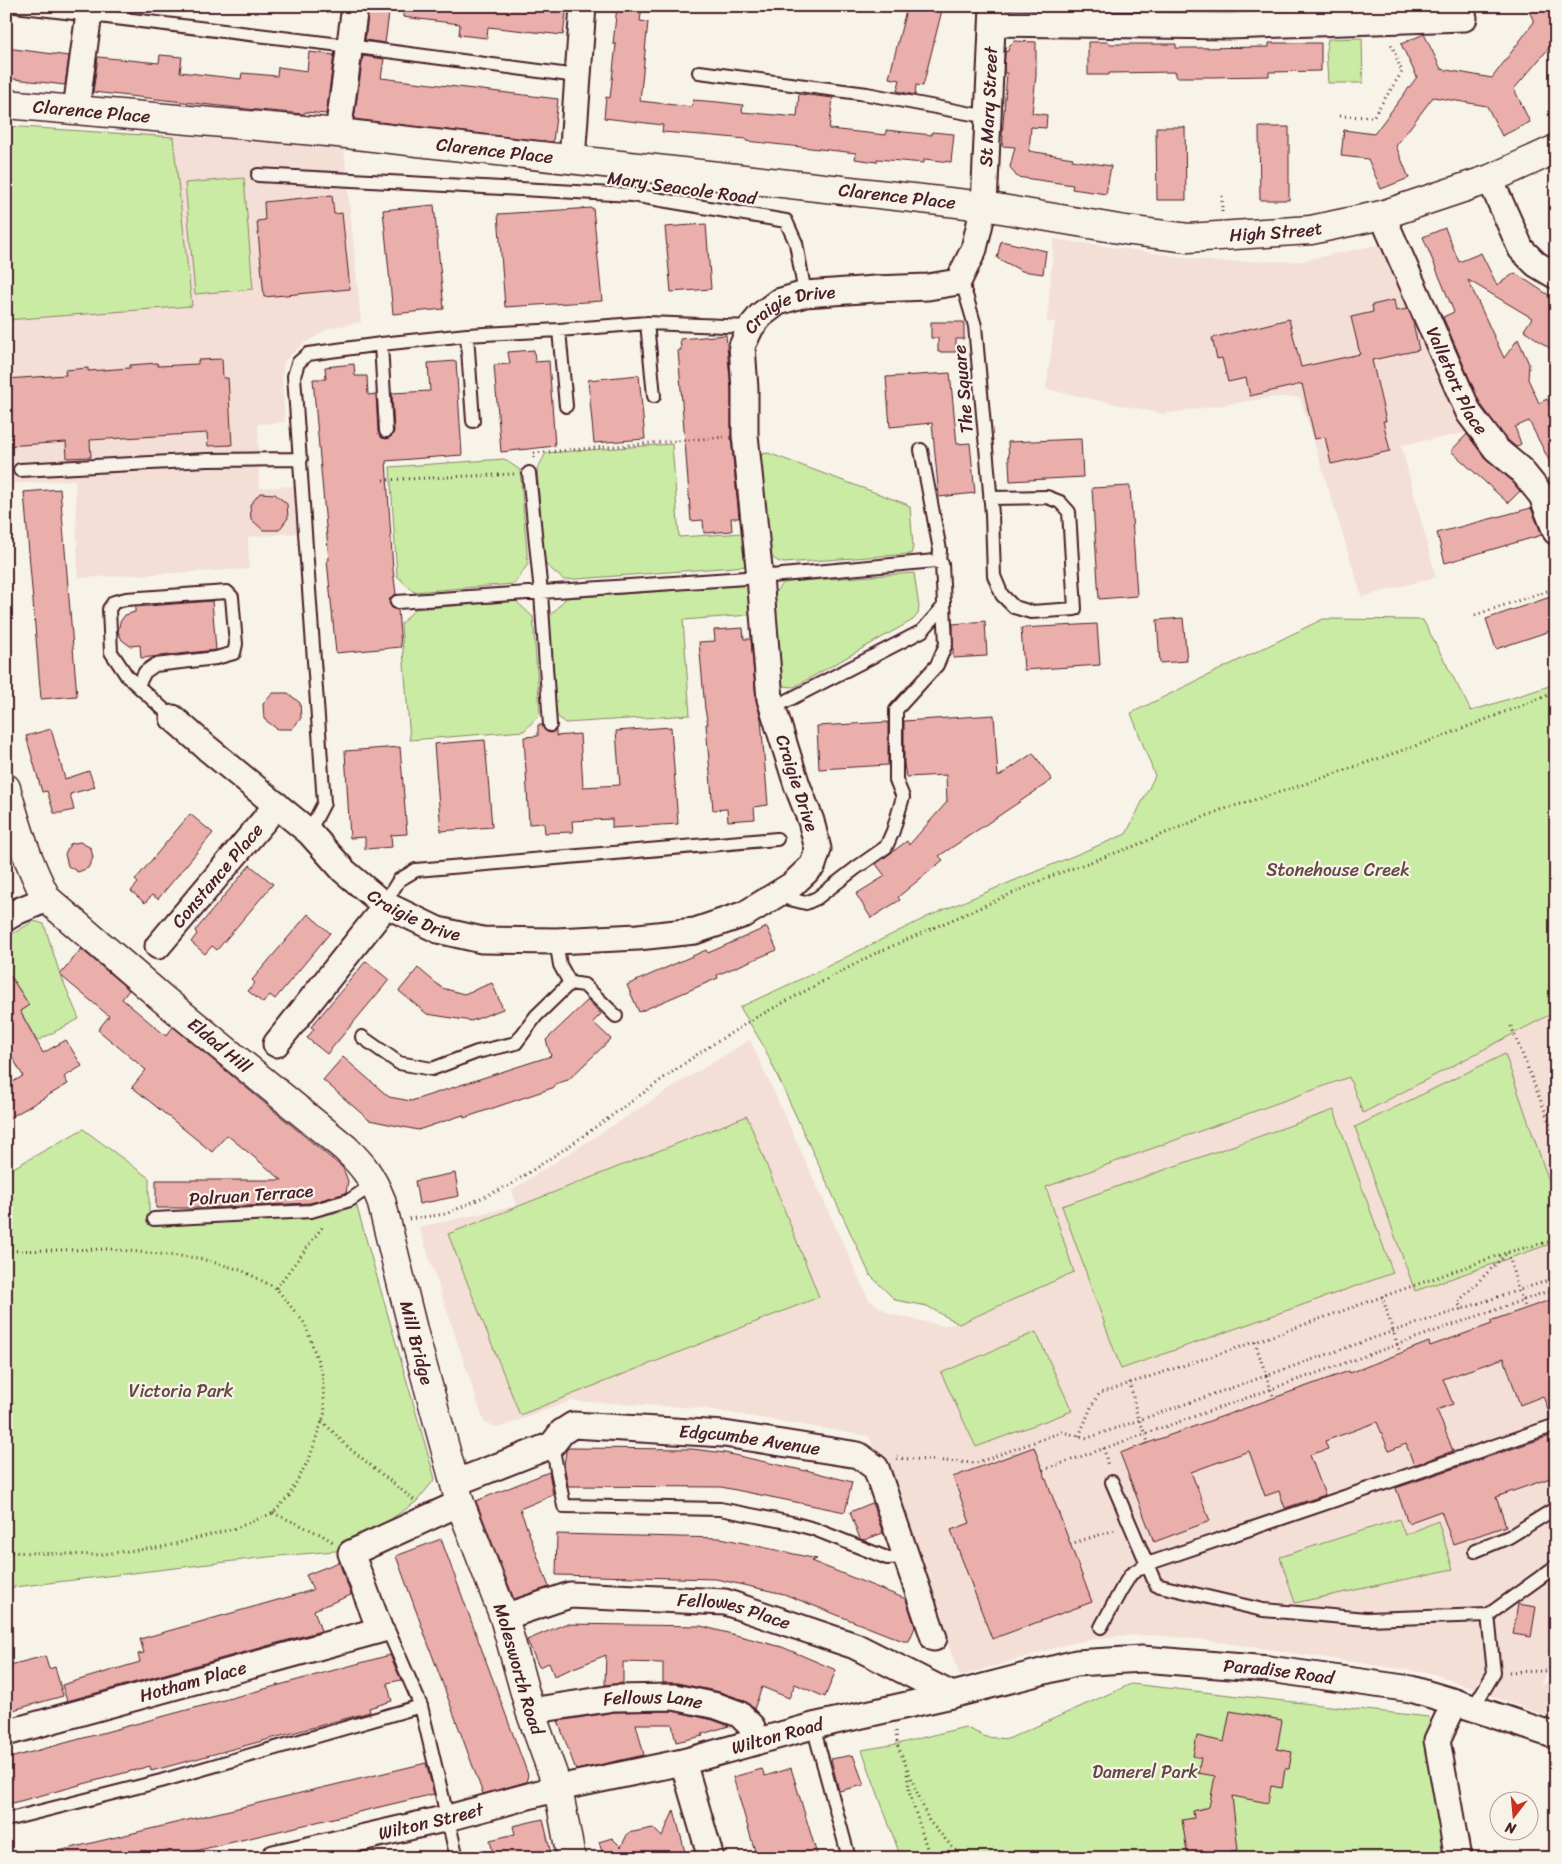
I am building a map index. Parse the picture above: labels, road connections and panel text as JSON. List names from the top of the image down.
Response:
{
  "streets": {
    "street": [
      "St Mary Street",
      "Clarence Place",
      "High Street",
      "Craigie Drive",
      "Valletort Place",
      "Constance Place",
      "Eldad Hill",
      "Mill Bridge",
      "Edgcumbe Avenue",
      "Fellowes Place",
      "Molesworth Road",
      "Paradise Road",
      "Hotham Place",
      "Fellows Lane",
      "Wilton Road",
      "Wilton Street"
    ],
    "lane": ["Mary Seacole Road", "The Square", "Polruan Terrace"]
  },
  "crossings": [
    ["St Mary Street", "Clarence Place"],
    ["St Mary Street", "High Street"],
    ["Clarence Place", "High Street"],
    ["Mary Seacole Road", "Craigie Drive"],
    ["High Street", "Valletort Place"],
    ["Craigie Drive", "The Square"],
    ["Craigie Drive", "Constance Place"],
    ["Eldad Hill", "Polruan Terrace"],
    ["Eldad Hill", "Mill Bridge"],
    ["Polruan Terrace", "Mill Bridge"],
    ["Mill Bridge", "Edgcumbe Avenue"],
    ["Mill Bridge", "Molesworth Road"],
    ["Edgcumbe Avenue", "Molesworth Road"],
    ["Fellowes Place", "Molesworth Road"],
    ["Fellowes Place", "Wilton Road"],
    ["Molesworth Road", "Fellows Lane"],
    ["Molesworth Road", "Wilton Road"],
    ["Molesworth Road", "Wilton Street"],
    ["Paradise Road", "Wilton Road"],
    ["Fellows Lane", "Wilton Road"],
    ["Wilton Road", "Wilton Street"]
  ],
  "parks": ["Stonehouse Creek", "Victoria Park", "Damerel Park"],
  "north": "bottom"
}
